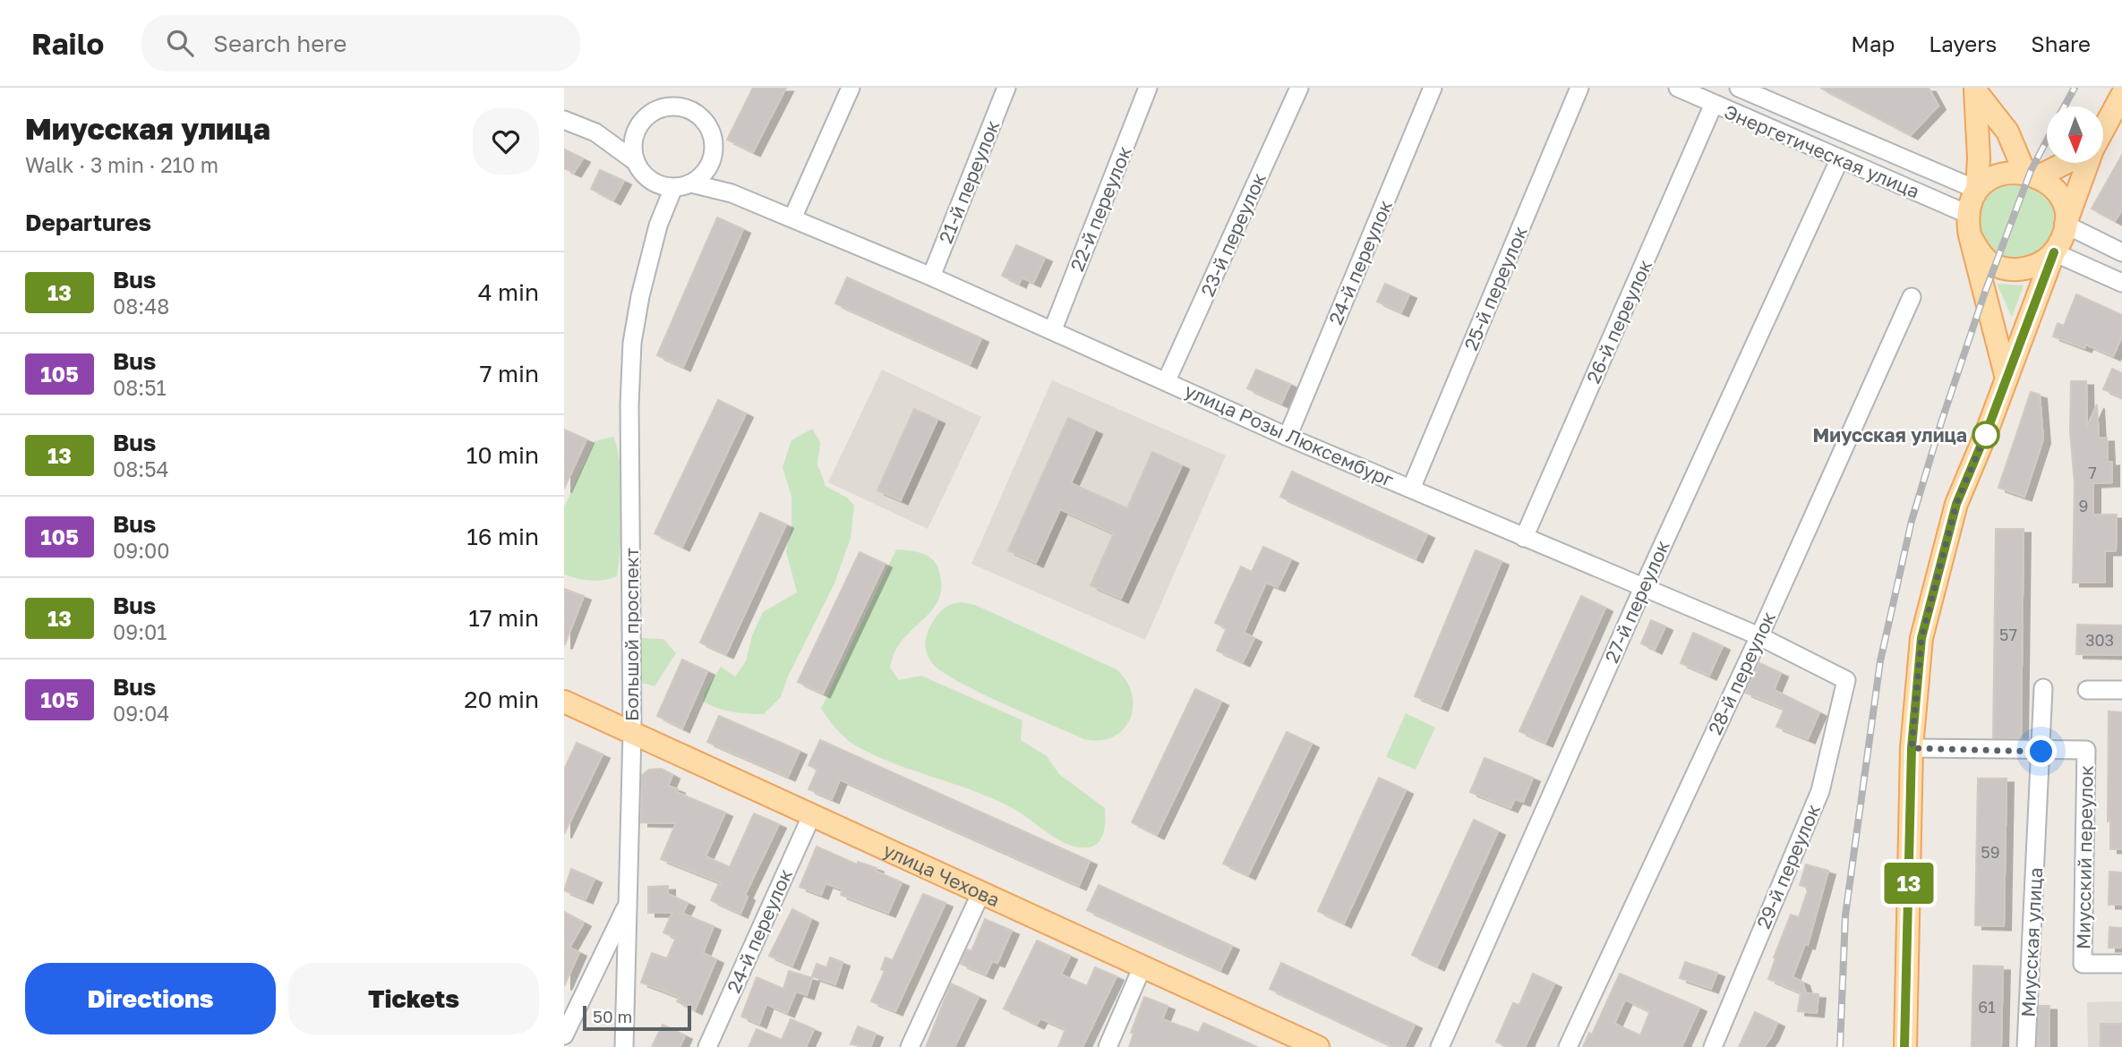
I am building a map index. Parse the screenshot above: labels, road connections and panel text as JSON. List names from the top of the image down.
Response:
{
  "streets": {
    "main road": ["улица Чехова"],
    "street": [
      "Энергетическая улица",
      "21-й переулок",
      "22-й переулок",
      "23-й переулок",
      "24-й переулок",
      "25-й переулок",
      "26-й переулок",
      "улица Розы Люксембург",
      "27-й переулок",
      "Большой проспект",
      "28-й переулок",
      "Миусский переулок",
      "29-й переулок",
      "Миусская улица"
    ]
  },
  "crossings": [
    ["Энергетическая улица", "26-й переулок"],
    ["Энергетическая улица", "27-й переулок"],
    ["21-й переулок", "улица Розы Люксембург"],
    ["22-й переулок", "улица Розы Люксембург"],
    ["23-й переулок", "улица Розы Люксембург"],
    ["24-й переулок", "улица Розы Люксембург"],
    ["24-й переулок", "улица Чехова"],
    ["25-й переулок", "улица Розы Люксембург"],
    ["26-й переулок", "улица Розы Люксембург"],
    ["улица Розы Люксембург", "27-й переулок"],
    ["улица Розы Люксембург", "Большой проспект"],
    ["улица Розы Люксембург", "28-й переулок"],
    ["улица Розы Люксембург", "29-й переулок"],
    ["Большой проспект", "улица Чехова"],
    ["Миусский переулок", "Миусская улица"]
  ],
  "places": ["Миусская улица"],
  "lines": ["bus line 13"],
  "house_numbers": [
    "7",
    "9",
    "57",
    "303",
    "59",
    "61"
  ],
  "scale_bar": "50 m",
  "north": "bottom",
  "page": {
    "header": "Railo",
    "search": "Search here",
    "nav": ["Map", "Layers", "Share"],
    "heading": [
      ["Миусская улица", "Walk · 3 min · 210 m"],
      "Departures"
    ],
    "on_map": "13",
    "list": [
      {
        "mark": "13",
        "name": "Bus",
        "note": "08:48",
        "value": "4 min"
      },
      {
        "mark": "105",
        "name": "Bus",
        "note": "08:51",
        "value": "7 min"
      },
      {
        "mark": "13",
        "name": "Bus",
        "note": "08:54",
        "value": "10 min"
      },
      {
        "mark": "105",
        "name": "Bus",
        "note": "09:00",
        "value": "16 min"
      },
      {
        "mark": "13",
        "name": "Bus",
        "note": "09:01",
        "value": "17 min"
      },
      {
        "mark": "105",
        "name": "Bus",
        "note": "09:04",
        "value": "20 min"
      }
    ],
    "buttons": ["Directions", "Tickets"],
    "scale": "50 m"
  }
}
